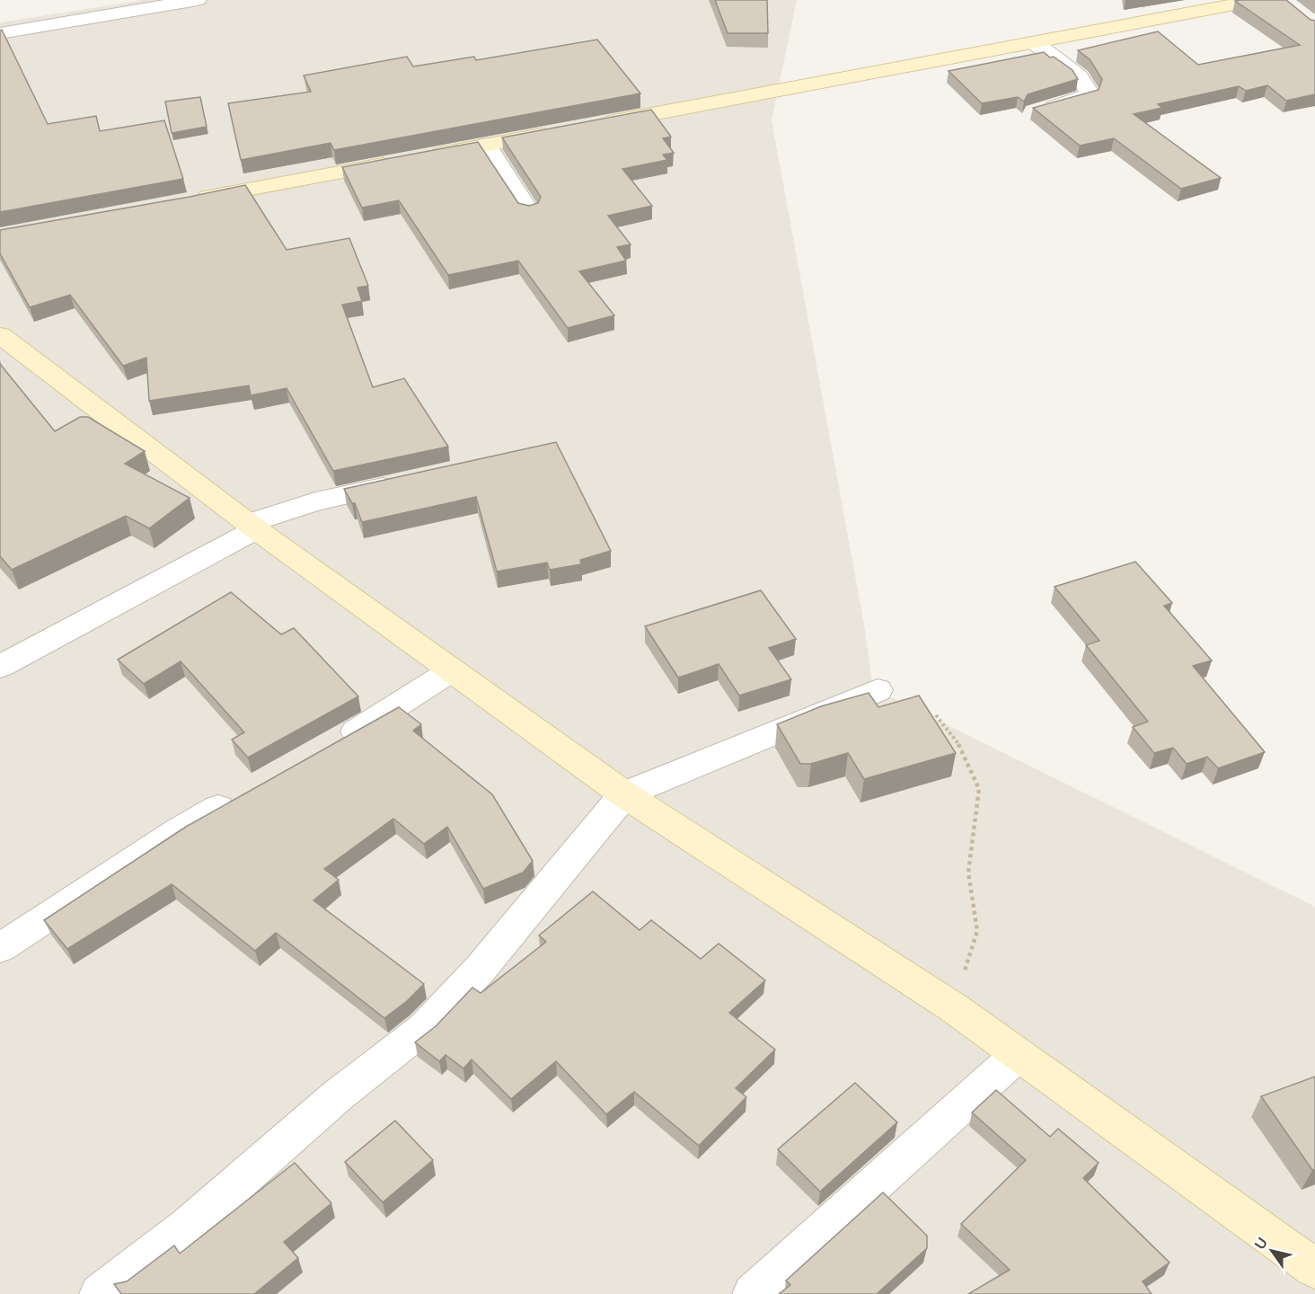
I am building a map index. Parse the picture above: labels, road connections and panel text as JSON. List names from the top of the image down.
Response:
{
  "north": "top left"
}
